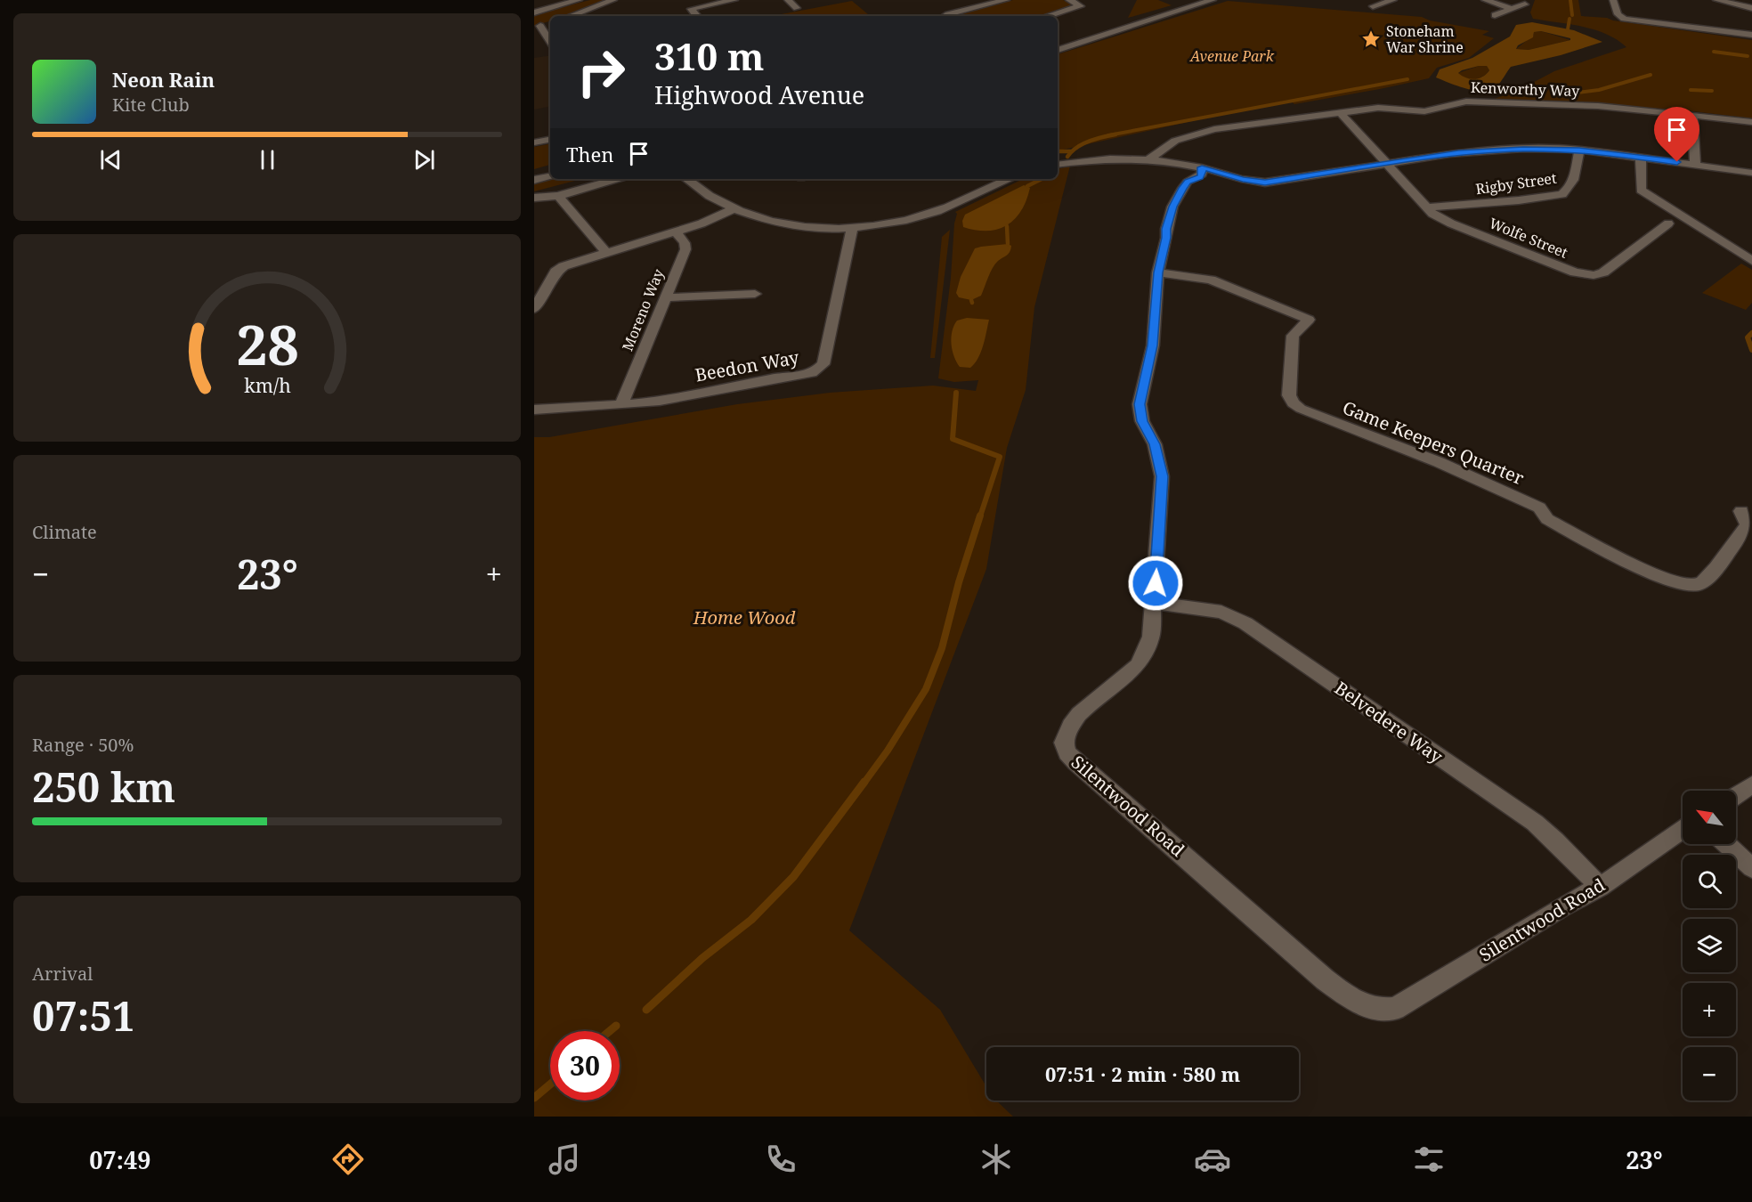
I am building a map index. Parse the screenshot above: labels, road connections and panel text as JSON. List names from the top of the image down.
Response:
{
  "streets": {
    "street": [
      "Kenworthy Way",
      "Rigby Street",
      "Wolfe Street",
      "Moreno Way",
      "Beedon Way",
      "Game Keepers Quarter",
      "Belvedere Way",
      "Silentwood Road"
    ]
  },
  "crossings": [
    ["Kenworthy Way", "Wolfe Street"],
    ["Rigby Street", "Wolfe Street"],
    ["Moreno Way", "Beedon Way"],
    ["Game Keepers Quarter", "Silentwood Road"],
    ["Belvedere Way", "Silentwood Road"]
  ],
  "parks": ["Avenue Park", "Home Wood"],
  "places": {
    "place": ["Stoneham War Shrine"]
  },
  "north": "top left",
  "page": {
    "turn": ["310 m", "Highwood Avenue"],
    "song": ["Neon Rain", "Kite Club"],
    "then": "Then",
    "tile": [
      "Climate",
      ["Range · 50%", "250 km"],
      ["Arrival", "07:51"]
    ],
    "heat": ["−", "23°", "+"],
    "map_buttons": ["+", "−"],
    "limit": "30",
    "trip": "07:51 · 2 min · 580 m",
    "tabs": ["07:49", "23°"],
    "gauge": ["28", "km/h"]
  }
}
